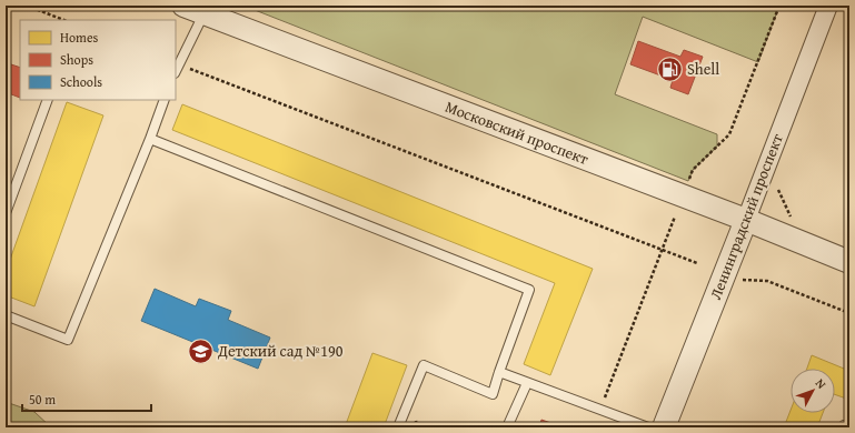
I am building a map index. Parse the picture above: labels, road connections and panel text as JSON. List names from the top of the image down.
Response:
{
  "streets": {
    "street": ["Московский проспект", "Ленинградский проспект"]
  },
  "crossings": [
    ["Московский проспект", "Ленинградский проспект"]
  ],
  "places": {
    "fuel station": ["Shell"],
    "school or university": ["Детский сад №190"]
  },
  "legend": ["Homes", "Shops", "Schools"],
  "scale_bar": "50 m",
  "north": "top right"
}
